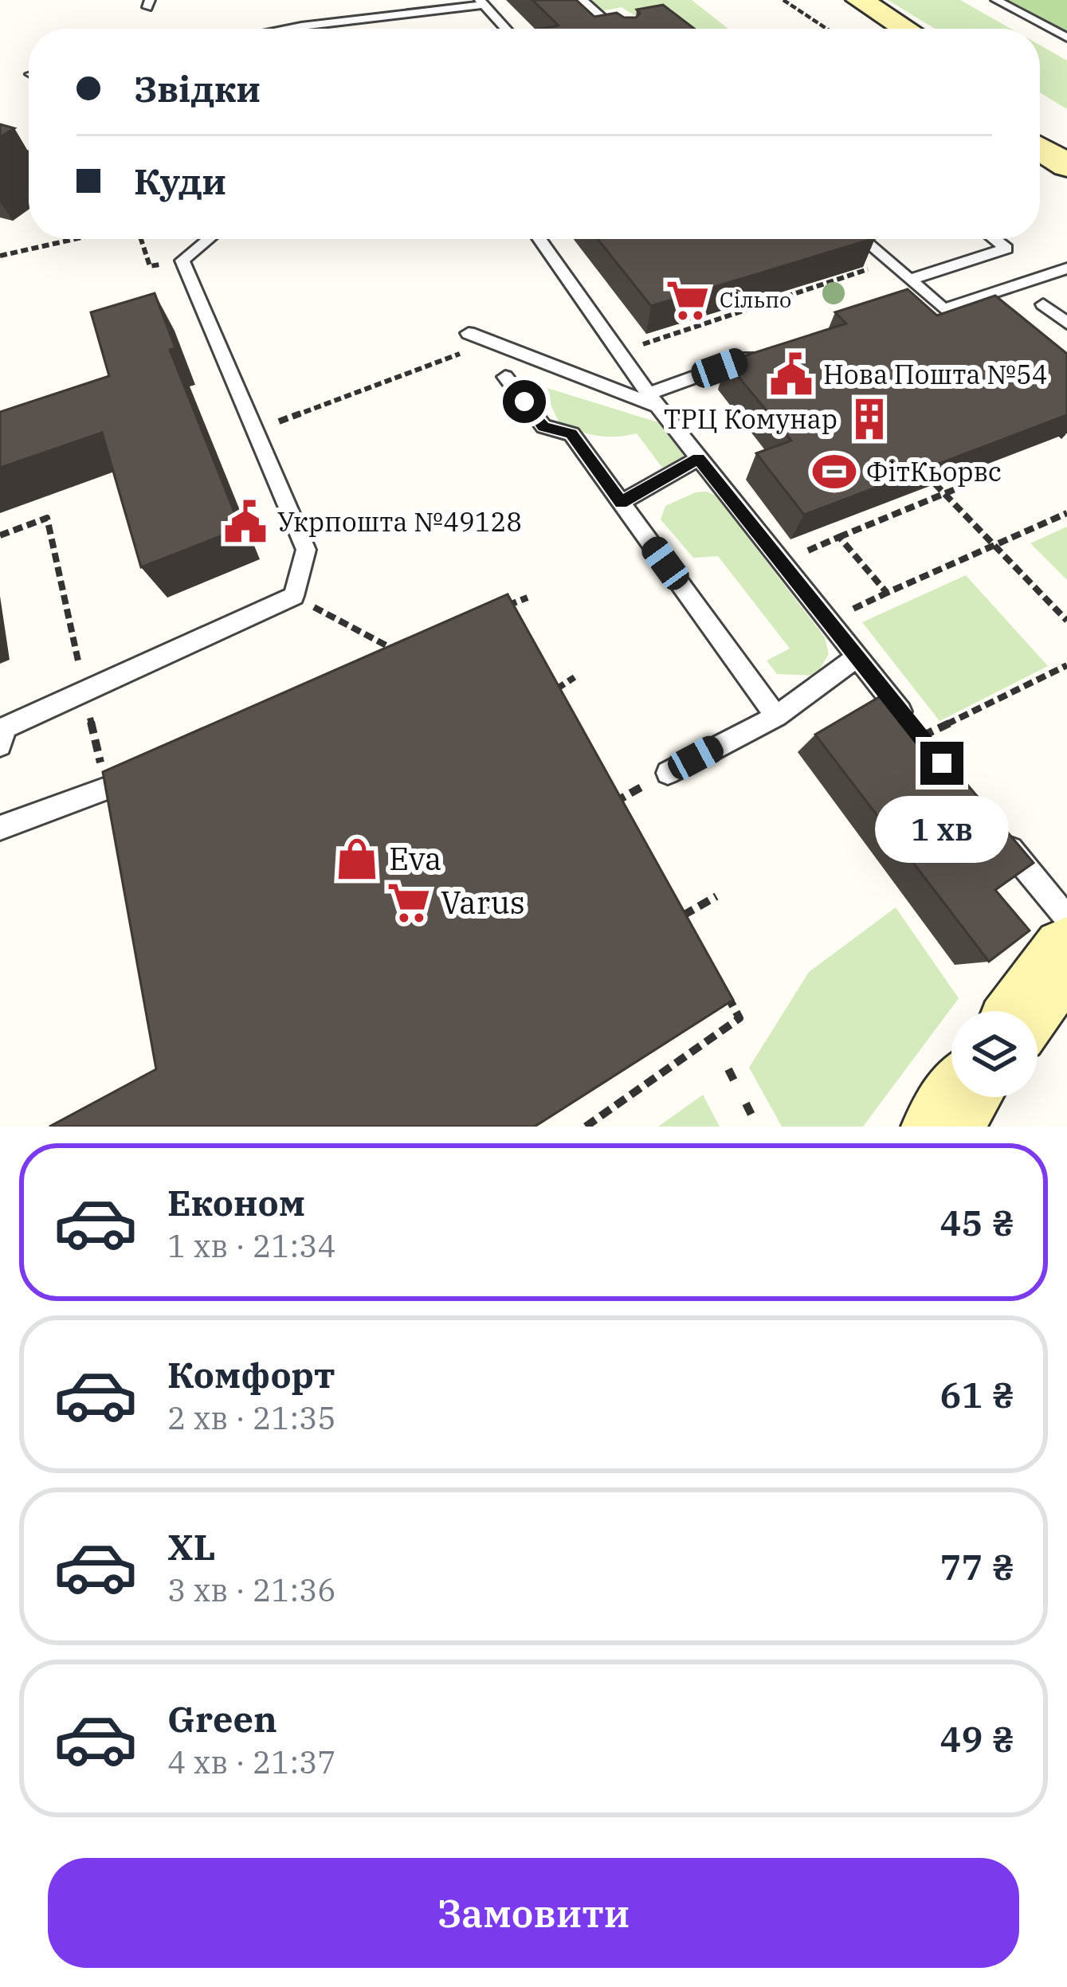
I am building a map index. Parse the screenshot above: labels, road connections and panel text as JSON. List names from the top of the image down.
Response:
{
  "places": {
    "supermarket": ["Сільпо", "Varus"],
    "public building": ["Нова Пошта №54", "Укрпошта №49128"],
    "building": ["ТРЦ Комунар"],
    "sports": ["ФiтКьорвс"],
    "shop": ["Eva"]
  },
  "page": {
    "banner": ["Звідки", "Куди"],
    "bubble": "1 хв",
    "list": [
      {
        "name": "Економ",
        "note": "1 хв · 21:34",
        "value": "45 ₴"
      },
      {
        "name": "Комфорт",
        "note": "2 хв · 21:35",
        "value": "61 ₴"
      },
      {
        "name": "XL",
        "note": "3 хв · 21:36",
        "value": "77 ₴"
      },
      {
        "name": "Green",
        "note": "4 хв · 21:37",
        "value": "49 ₴"
      }
    ],
    "buttons": "Замовити"
  }
}
